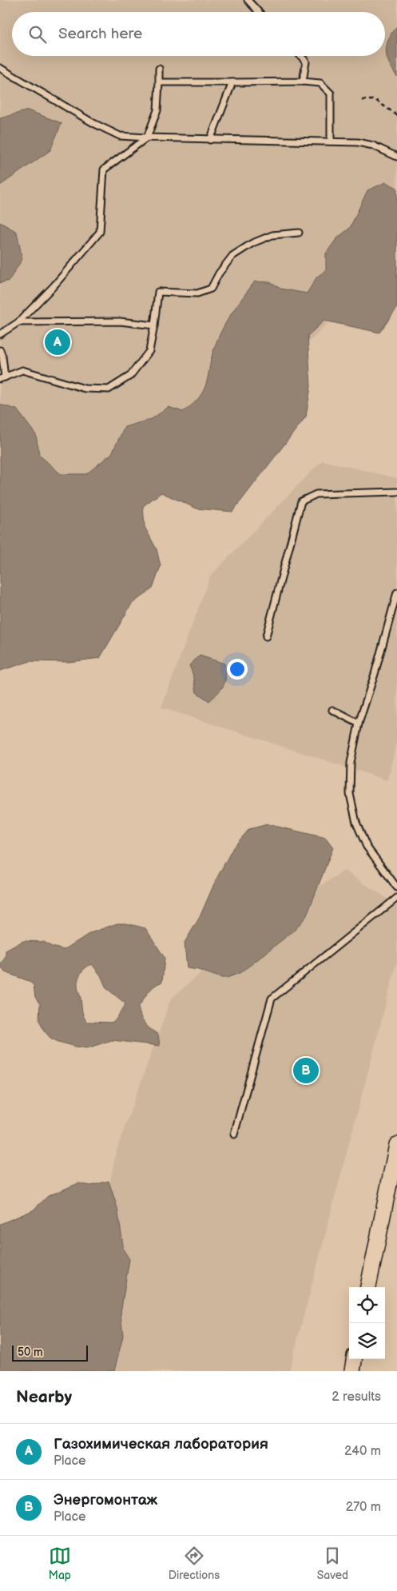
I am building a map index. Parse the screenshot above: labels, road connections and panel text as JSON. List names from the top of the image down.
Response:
{
  "scale_bar": "50 m",
  "page": {
    "search": "Search here",
    "pins": ["A", "B"],
    "scale": "50 m",
    "heading": ["Nearby", "2 results"],
    "list": [
      {
        "mark": "A",
        "name": "Газохимическая лаборатория",
        "note": "Place",
        "value": "240 m"
      },
      {
        "mark": "B",
        "name": "Энергомонтаж",
        "note": "Place",
        "value": "270 m"
      }
    ],
    "nav": ["Map", "Directions", "Saved"]
  }
}
